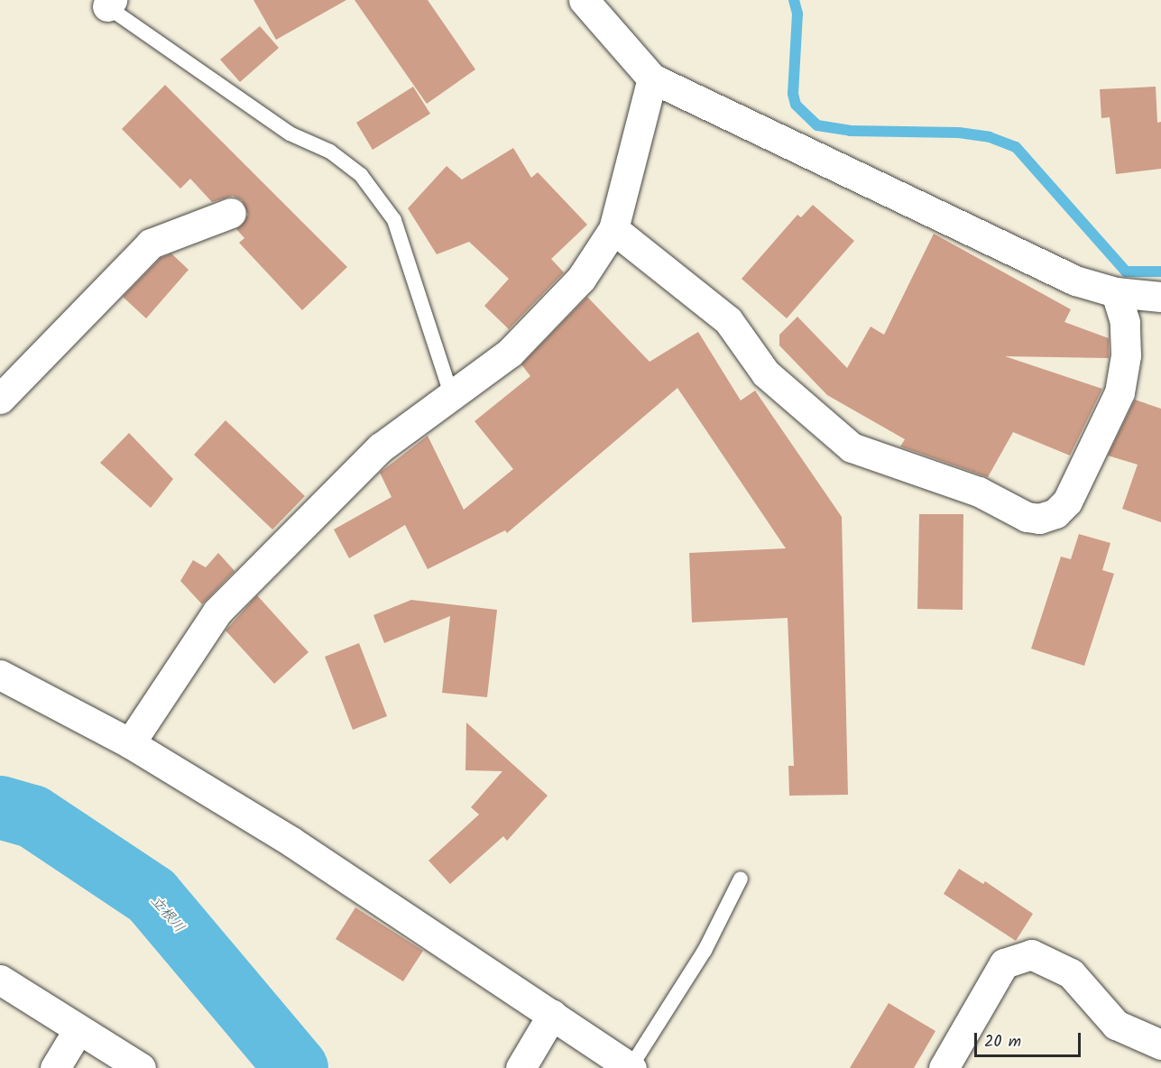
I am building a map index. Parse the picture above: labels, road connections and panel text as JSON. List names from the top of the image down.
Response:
{
  "water": ["立根川"],
  "scale_bar": "20 m"
}
